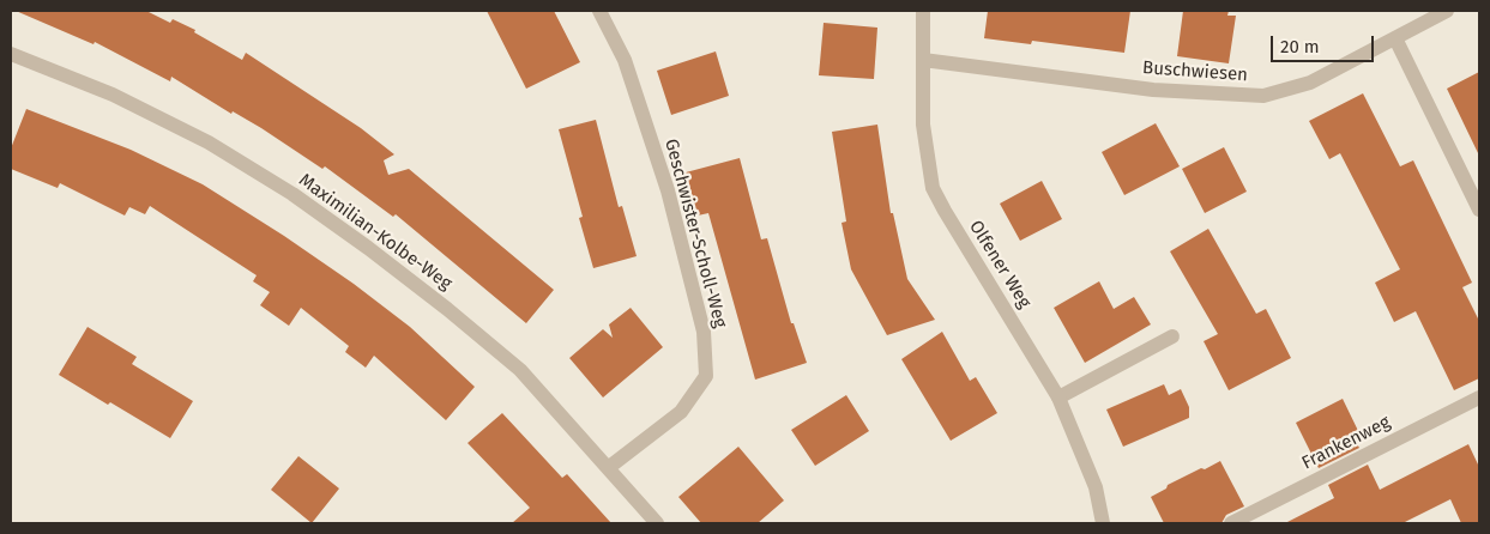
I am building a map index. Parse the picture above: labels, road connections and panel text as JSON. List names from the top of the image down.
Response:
{
  "streets": {
    "street": [
      "Buschwiesen",
      "Maximilian-Kolbe-Weg",
      "Geschwister-Scholl-Weg",
      "Olfener Weg",
      "Frankenweg"
    ]
  },
  "crossings": [
    ["Buschwiesen", "Olfener Weg"],
    ["Maximilian-Kolbe-Weg", "Geschwister-Scholl-Weg"]
  ],
  "scale_bar": "20 m"
}
